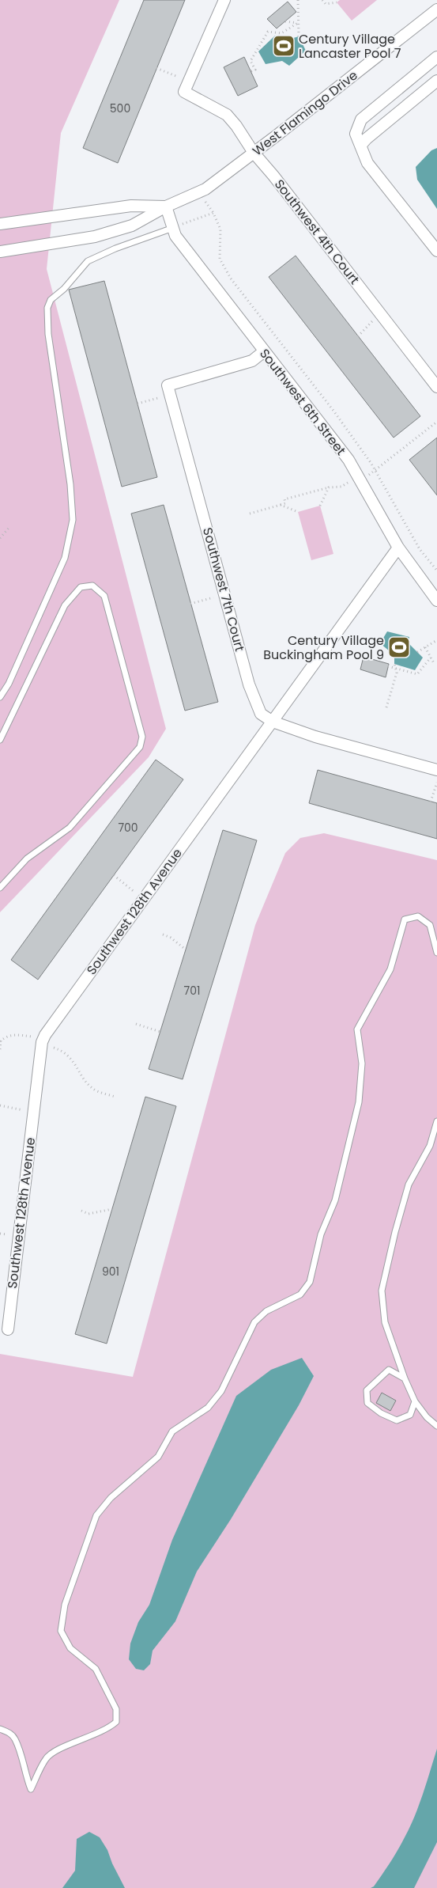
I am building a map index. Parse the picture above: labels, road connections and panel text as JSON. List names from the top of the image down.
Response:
{
  "streets": {
    "street": [
      "West Flamingo Drive",
      "Southwest 4th Court",
      "Southwest 6th Street",
      "Southwest 7th Court",
      "Southwest 128th Avenue"
    ]
  },
  "crossings": [
    ["West Flamingo Drive", "Southwest 4th Court"],
    ["West Flamingo Drive", "Southwest 6th Street"],
    ["Southwest 6th Street", "Southwest 128th Avenue"],
    ["Southwest 7th Court", "Southwest 128th Avenue"]
  ],
  "places": {
    "sports": ["Century Village Lancaster Pool 7", "Century Village Buckingham Pool 9"]
  },
  "house_numbers": [
    "500",
    "700",
    "701",
    "901"
  ]
}
